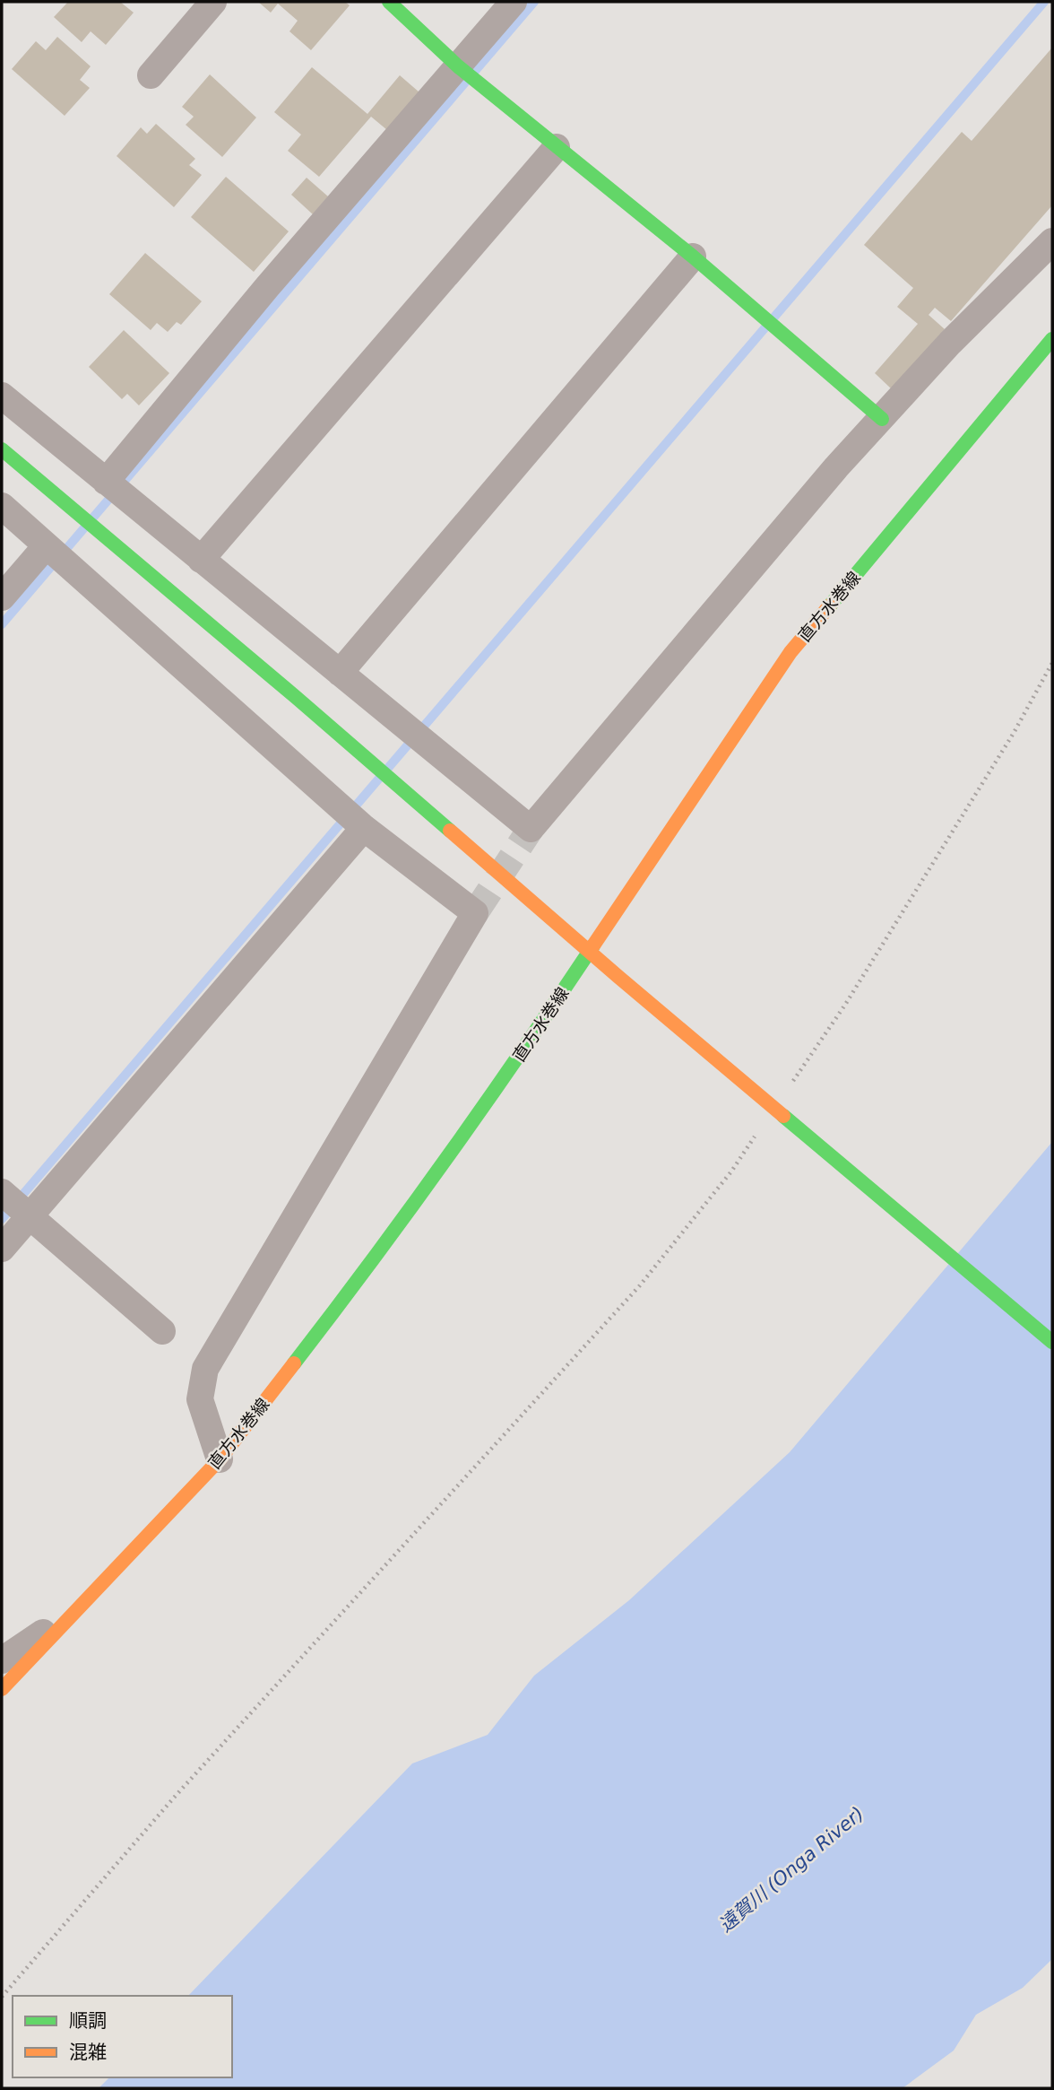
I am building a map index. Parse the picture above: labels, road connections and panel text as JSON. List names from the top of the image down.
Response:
{
  "streets": {
    "street": ["直方水巻線"]
  },
  "water": ["遠賀川 (Onga River)"],
  "legend": ["順調", "混雑"]
}
